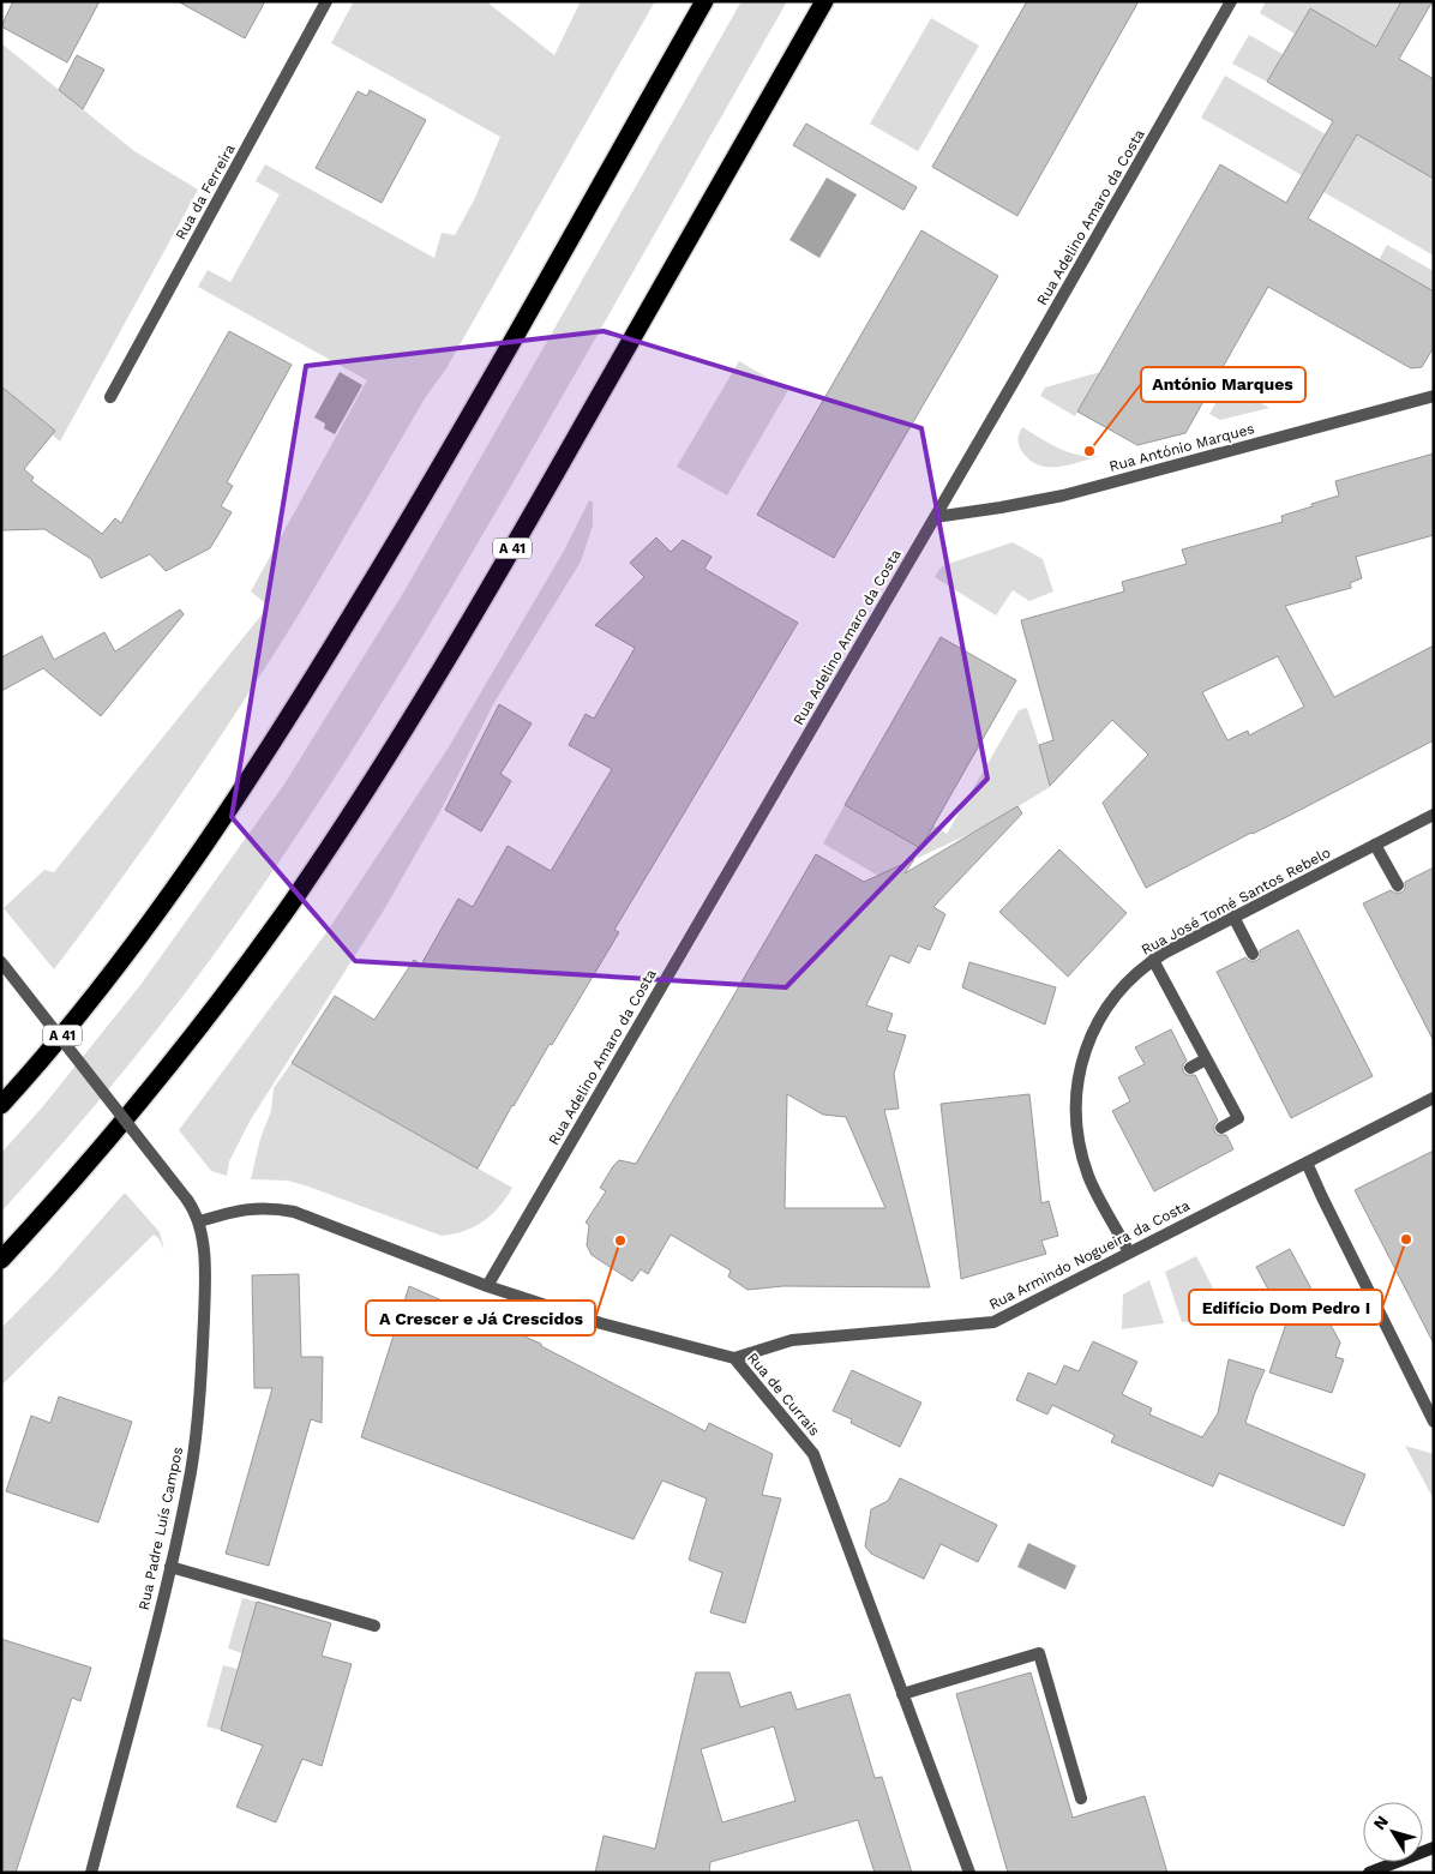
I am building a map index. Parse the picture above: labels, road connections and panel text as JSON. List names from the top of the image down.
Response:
{
  "streets": {
    "highway": ["A 41"],
    "street": [
      "Rua da Ferreira",
      "Rua Adelino Amaro da Costa",
      "Rua António Marques",
      "Rua José Tomé Santos Rebelo",
      "Rua Armindo Nogueira da Costa",
      "Rua de Currais",
      "Rua Padre Luís Campos"
    ]
  },
  "crossings": [
    ["Rua Adelino Amaro da Costa", "Rua António Marques"],
    ["Rua Adelino Amaro da Costa", "Rua de Currais"],
    ["Rua José Tomé Santos Rebelo", "Rua Armindo Nogueira da Costa"],
    ["Rua Armindo Nogueira da Costa", "Rua de Currais"],
    ["Rua de Currais", "Rua Padre Luís Campos"]
  ],
  "places": ["António Marques", "Edifício Dom Pedro I", "A Crescer e Já Crescidos"],
  "north": "top left"
}
